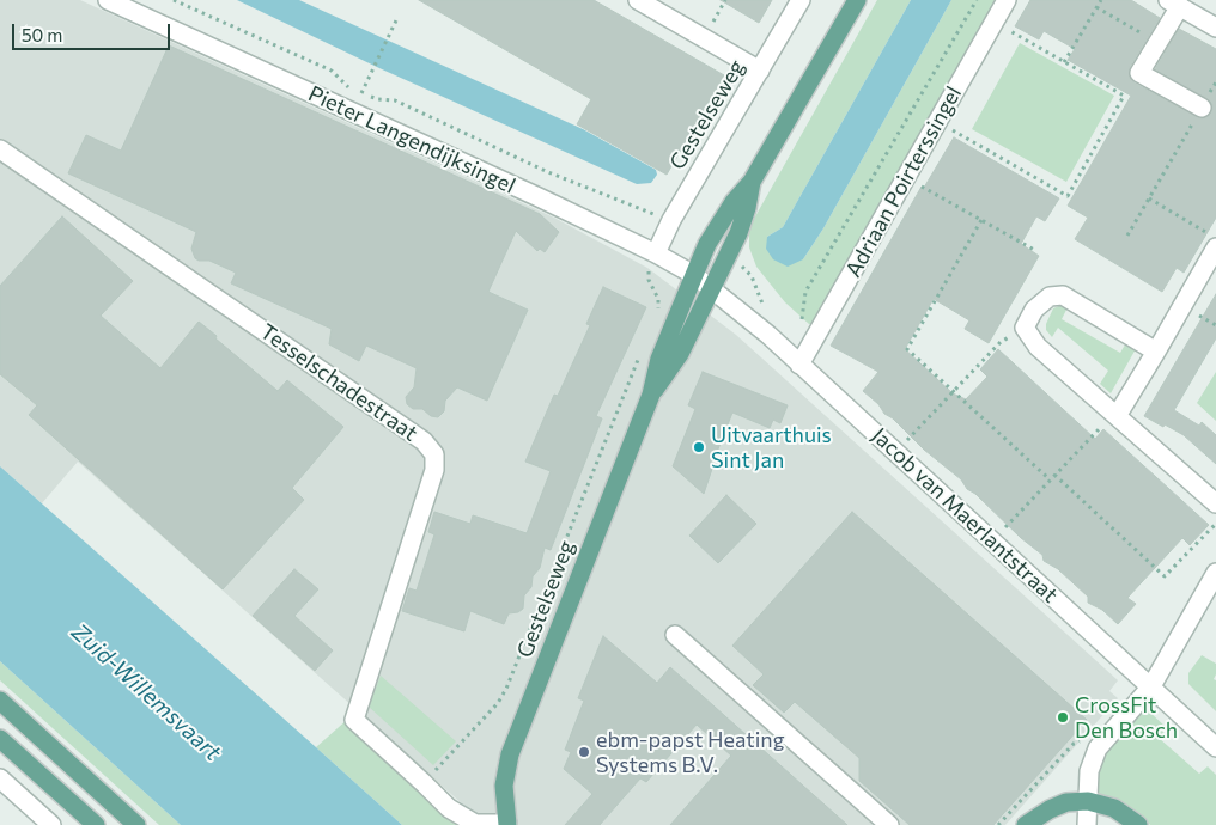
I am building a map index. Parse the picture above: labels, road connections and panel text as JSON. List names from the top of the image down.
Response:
{
  "streets": {
    "main road": ["Gestelseweg"],
    "street": [
      "Pieter Langendijksingel",
      "Adriaan Poirterssingel",
      "Tesselschadestraat",
      "Jacob van Maerlantstraat"
    ]
  },
  "crossings": [
    ["Gestelseweg", "Pieter Langendijksingel"],
    ["Gestelseweg", "Tesselschadestraat"],
    ["Gestelseweg", "Jacob van Maerlantstraat"],
    ["Pieter Langendijksingel", "Jacob van Maerlantstraat"],
    ["Adriaan Poirterssingel", "Jacob van Maerlantstraat"]
  ],
  "water": ["Zuid-Willemsvaart"],
  "places": ["Uitvaarthuis Sint Jan", "CrossFit Den Bosch", "ebm-papst Heating Systems B.V."],
  "scale_bar": "50 m"
}
